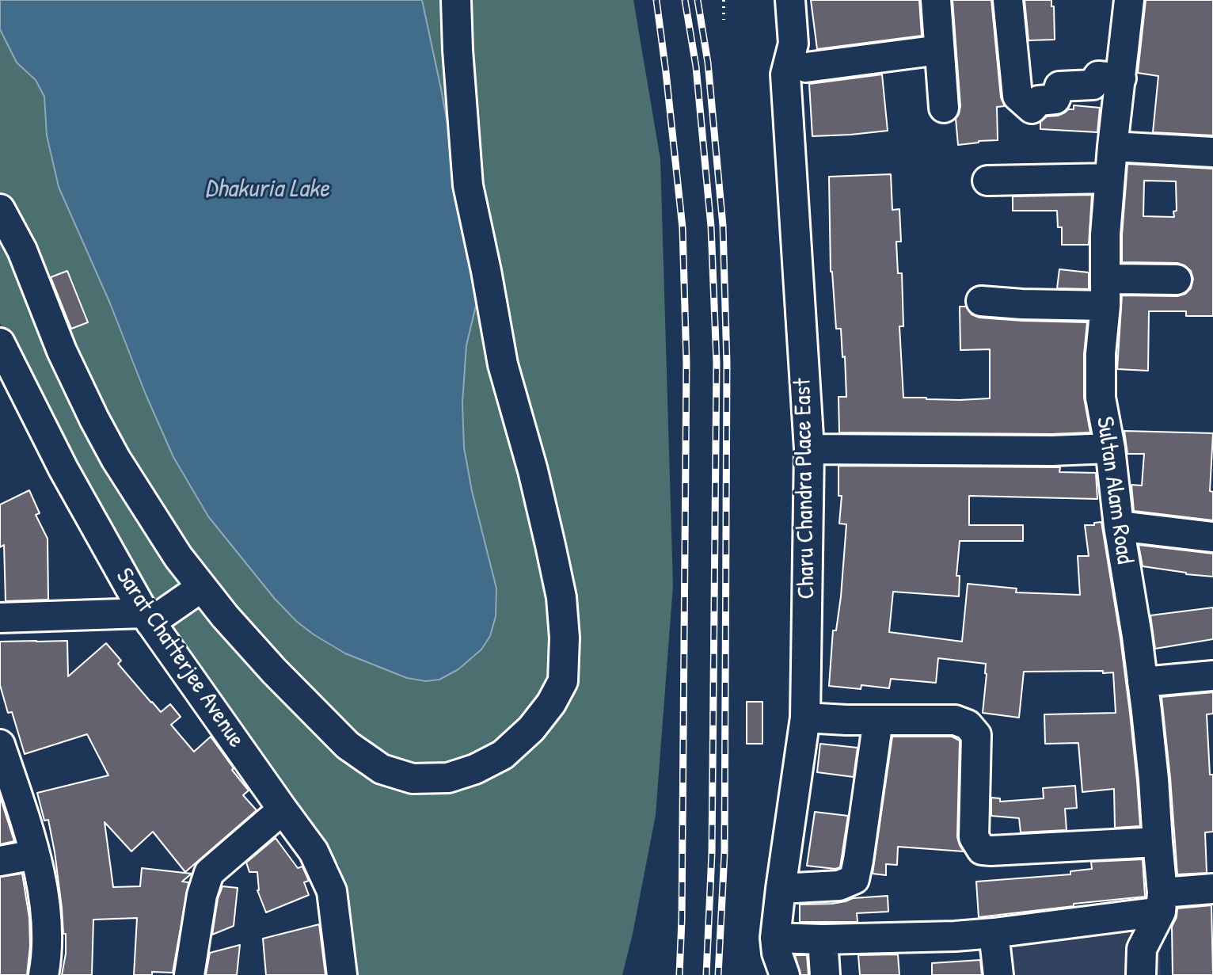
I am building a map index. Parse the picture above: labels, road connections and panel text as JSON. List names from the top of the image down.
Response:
{
  "streets": {
    "street": ["Charu Chandra Place East", "Sultan Alam Road", "Sarat Chatterjee Avenue"]
  },
  "water": ["Dhakuria Lake"]
}
